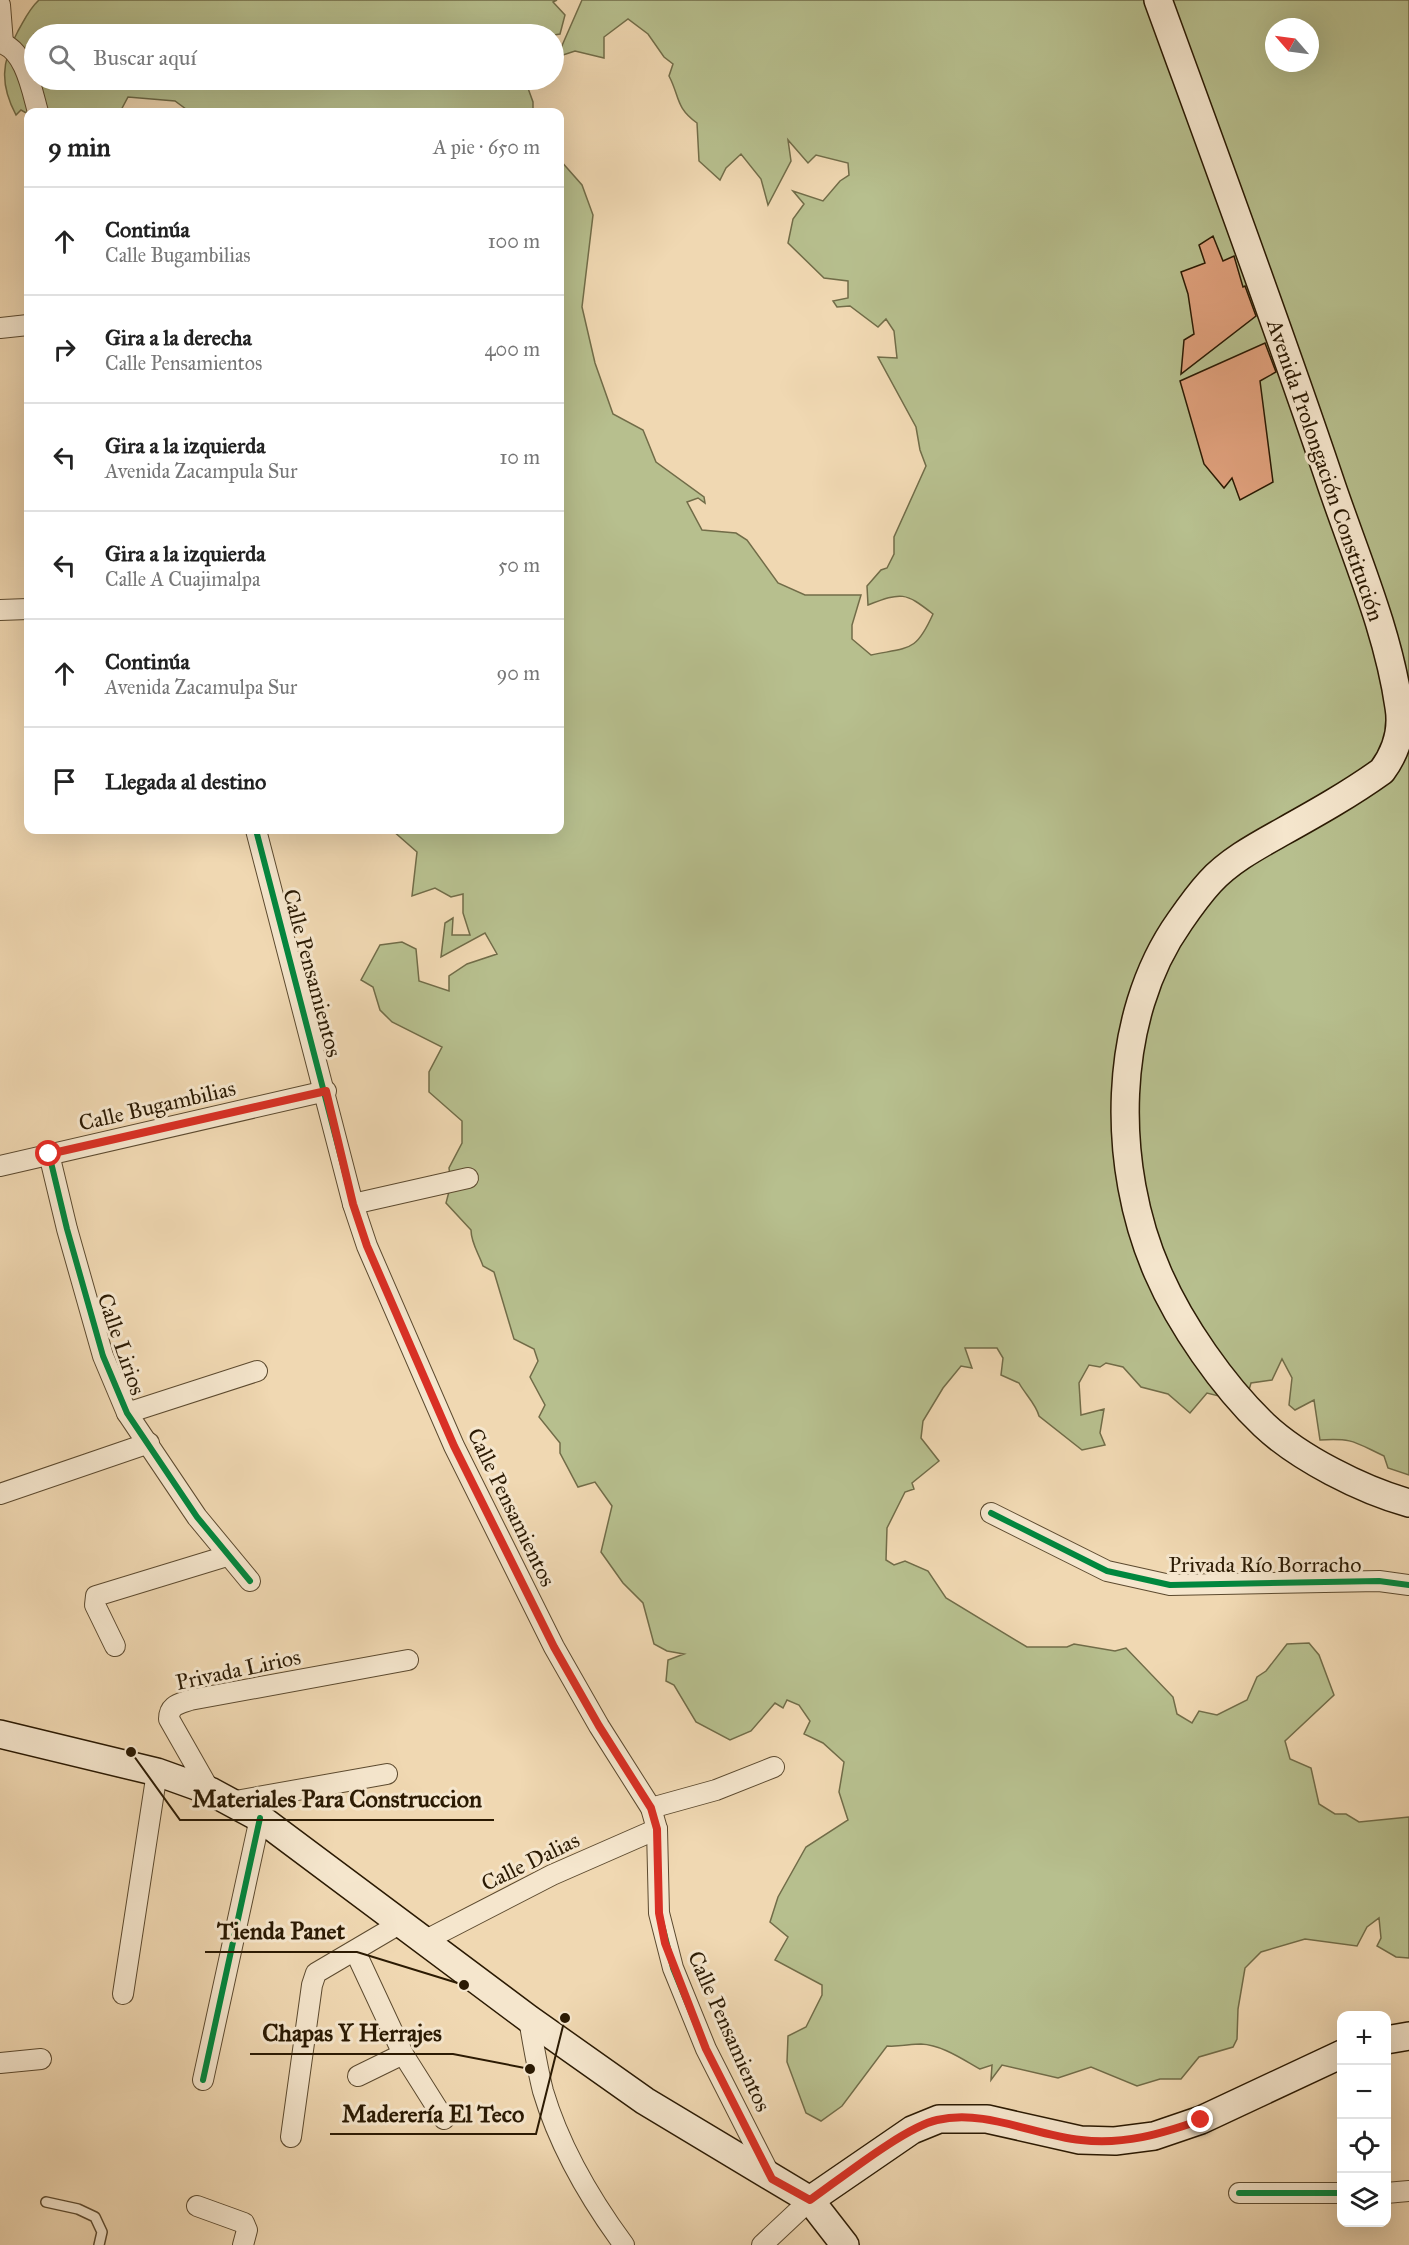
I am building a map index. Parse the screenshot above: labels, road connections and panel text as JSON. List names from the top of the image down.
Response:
{
  "streets": {
    "main road": ["Avenida Prolongación Constitución"],
    "street": [
      "Calle Pensamientos",
      "Calle Bugambilias",
      "Calle Lirios",
      "Privada Río Borracho",
      "Privada Lirios",
      "Calle Dalias"
    ]
  },
  "crossings": [
    ["Calle Pensamientos", "Calle Bugambilias"],
    ["Calle Pensamientos", "Calle Dalias"],
    ["Calle Bugambilias", "Calle Lirios"]
  ],
  "places": [
    "Materiales Para Construccion",
    "Tienda Panet",
    "Maderería El Teco",
    "Chapas Y Herrajes"
  ],
  "north": "top left",
  "page": {
    "search": "Buscar aquí",
    "heading": ["9 min", "A pie · 650 m"],
    "list": [
      ["Continúa", "Calle Bugambilias", "100 m"],
      ["Gira a la derecha", "Calle Pensamientos", "400 m"],
      ["Gira a la izquierda", "Avenida Zacampula Sur", "10 m"],
      ["Gira a la izquierda", "Calle A Cuajimalpa", "50 m"],
      ["Continúa", "Avenida Zacamulpa Sur", "90 m"],
      "Llegada al destino"
    ],
    "map_buttons": ["+", "−"]
  }
}
